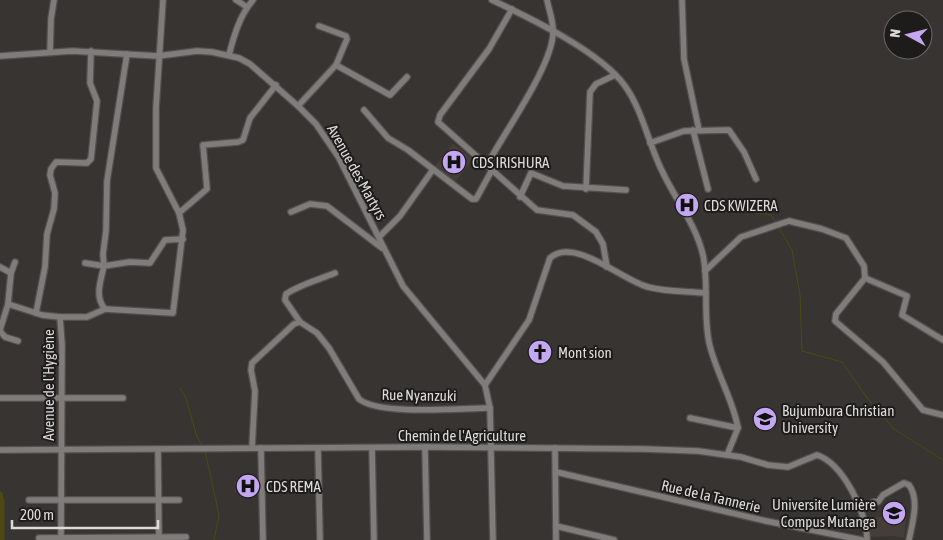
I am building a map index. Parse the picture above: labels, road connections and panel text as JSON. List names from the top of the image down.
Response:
{
  "streets": {
    "street": [
      "Avenue des Martyrs",
      "Avenue de l'Hygiène",
      "Rue Nyanzuki",
      "Chemin de l'Agriculture",
      "Rue de la Tannerie"
    ]
  },
  "crossings": [
    ["Avenue des Martyrs", "Avenue de l'Hygiène"],
    ["Avenue des Martyrs", "Rue Nyanzuki"],
    ["Avenue des Martyrs", "Chemin de l'Agriculture"],
    ["Avenue de l'Hygiène", "Chemin de l'Agriculture"]
  ],
  "places": {
    "hospital": ["CDS IRISHURA", "CDS KWIZERA", "CDS REMA"],
    "church": ["Mont sion"],
    "school or university": ["Bujumbura Christian University", "Universite Lumière Compus Mutanga"]
  },
  "scale_bar": "200 m",
  "north": "left"
}
